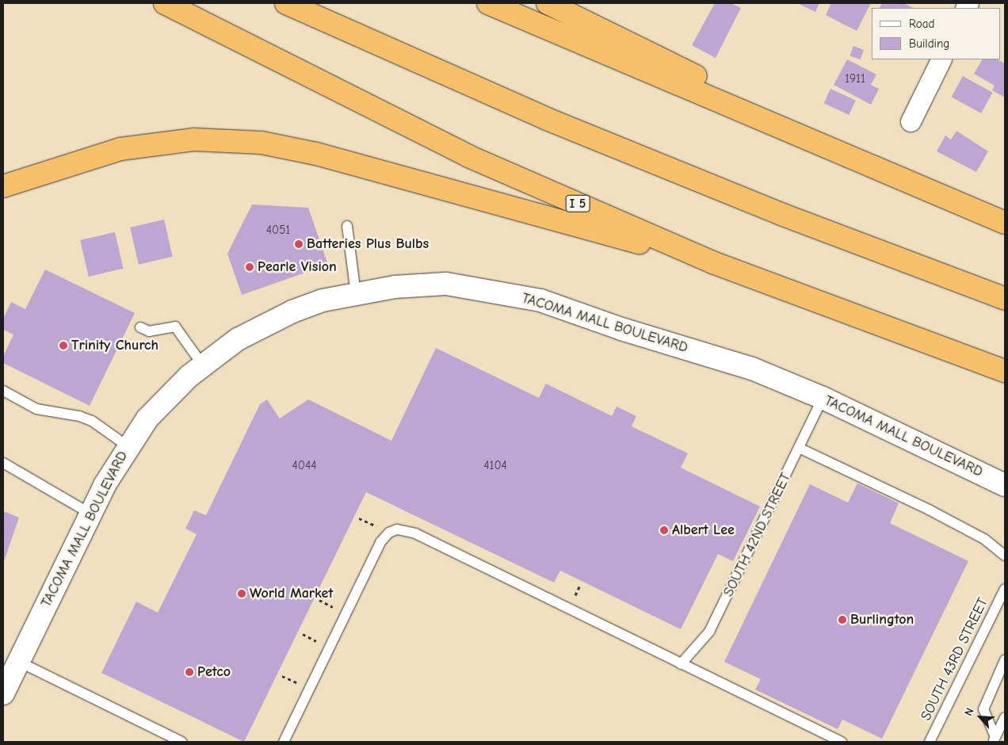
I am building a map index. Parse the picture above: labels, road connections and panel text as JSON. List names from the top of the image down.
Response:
{
  "streets": {
    "highway": ["I 5"],
    "street": ["TACOMA MALL BOULEVARD"],
    "lane": ["SOUTH 42ND STREET", "SOUTH 43RD STREET"]
  },
  "crossings": [
    ["TACOMA MALL BOULEVARD", "SOUTH 42ND STREET"]
  ],
  "places": [
    "Batteries Plus Bulbs",
    "Pearle Vision",
    "Trinity Church",
    "Albert Lee",
    "World Market",
    "Burlington",
    "Petco"
  ],
  "house_numbers": [
    "1911",
    "4051",
    "4044",
    "4104"
  ],
  "legend": ["Road", "Building"],
  "north": "top left"
}
